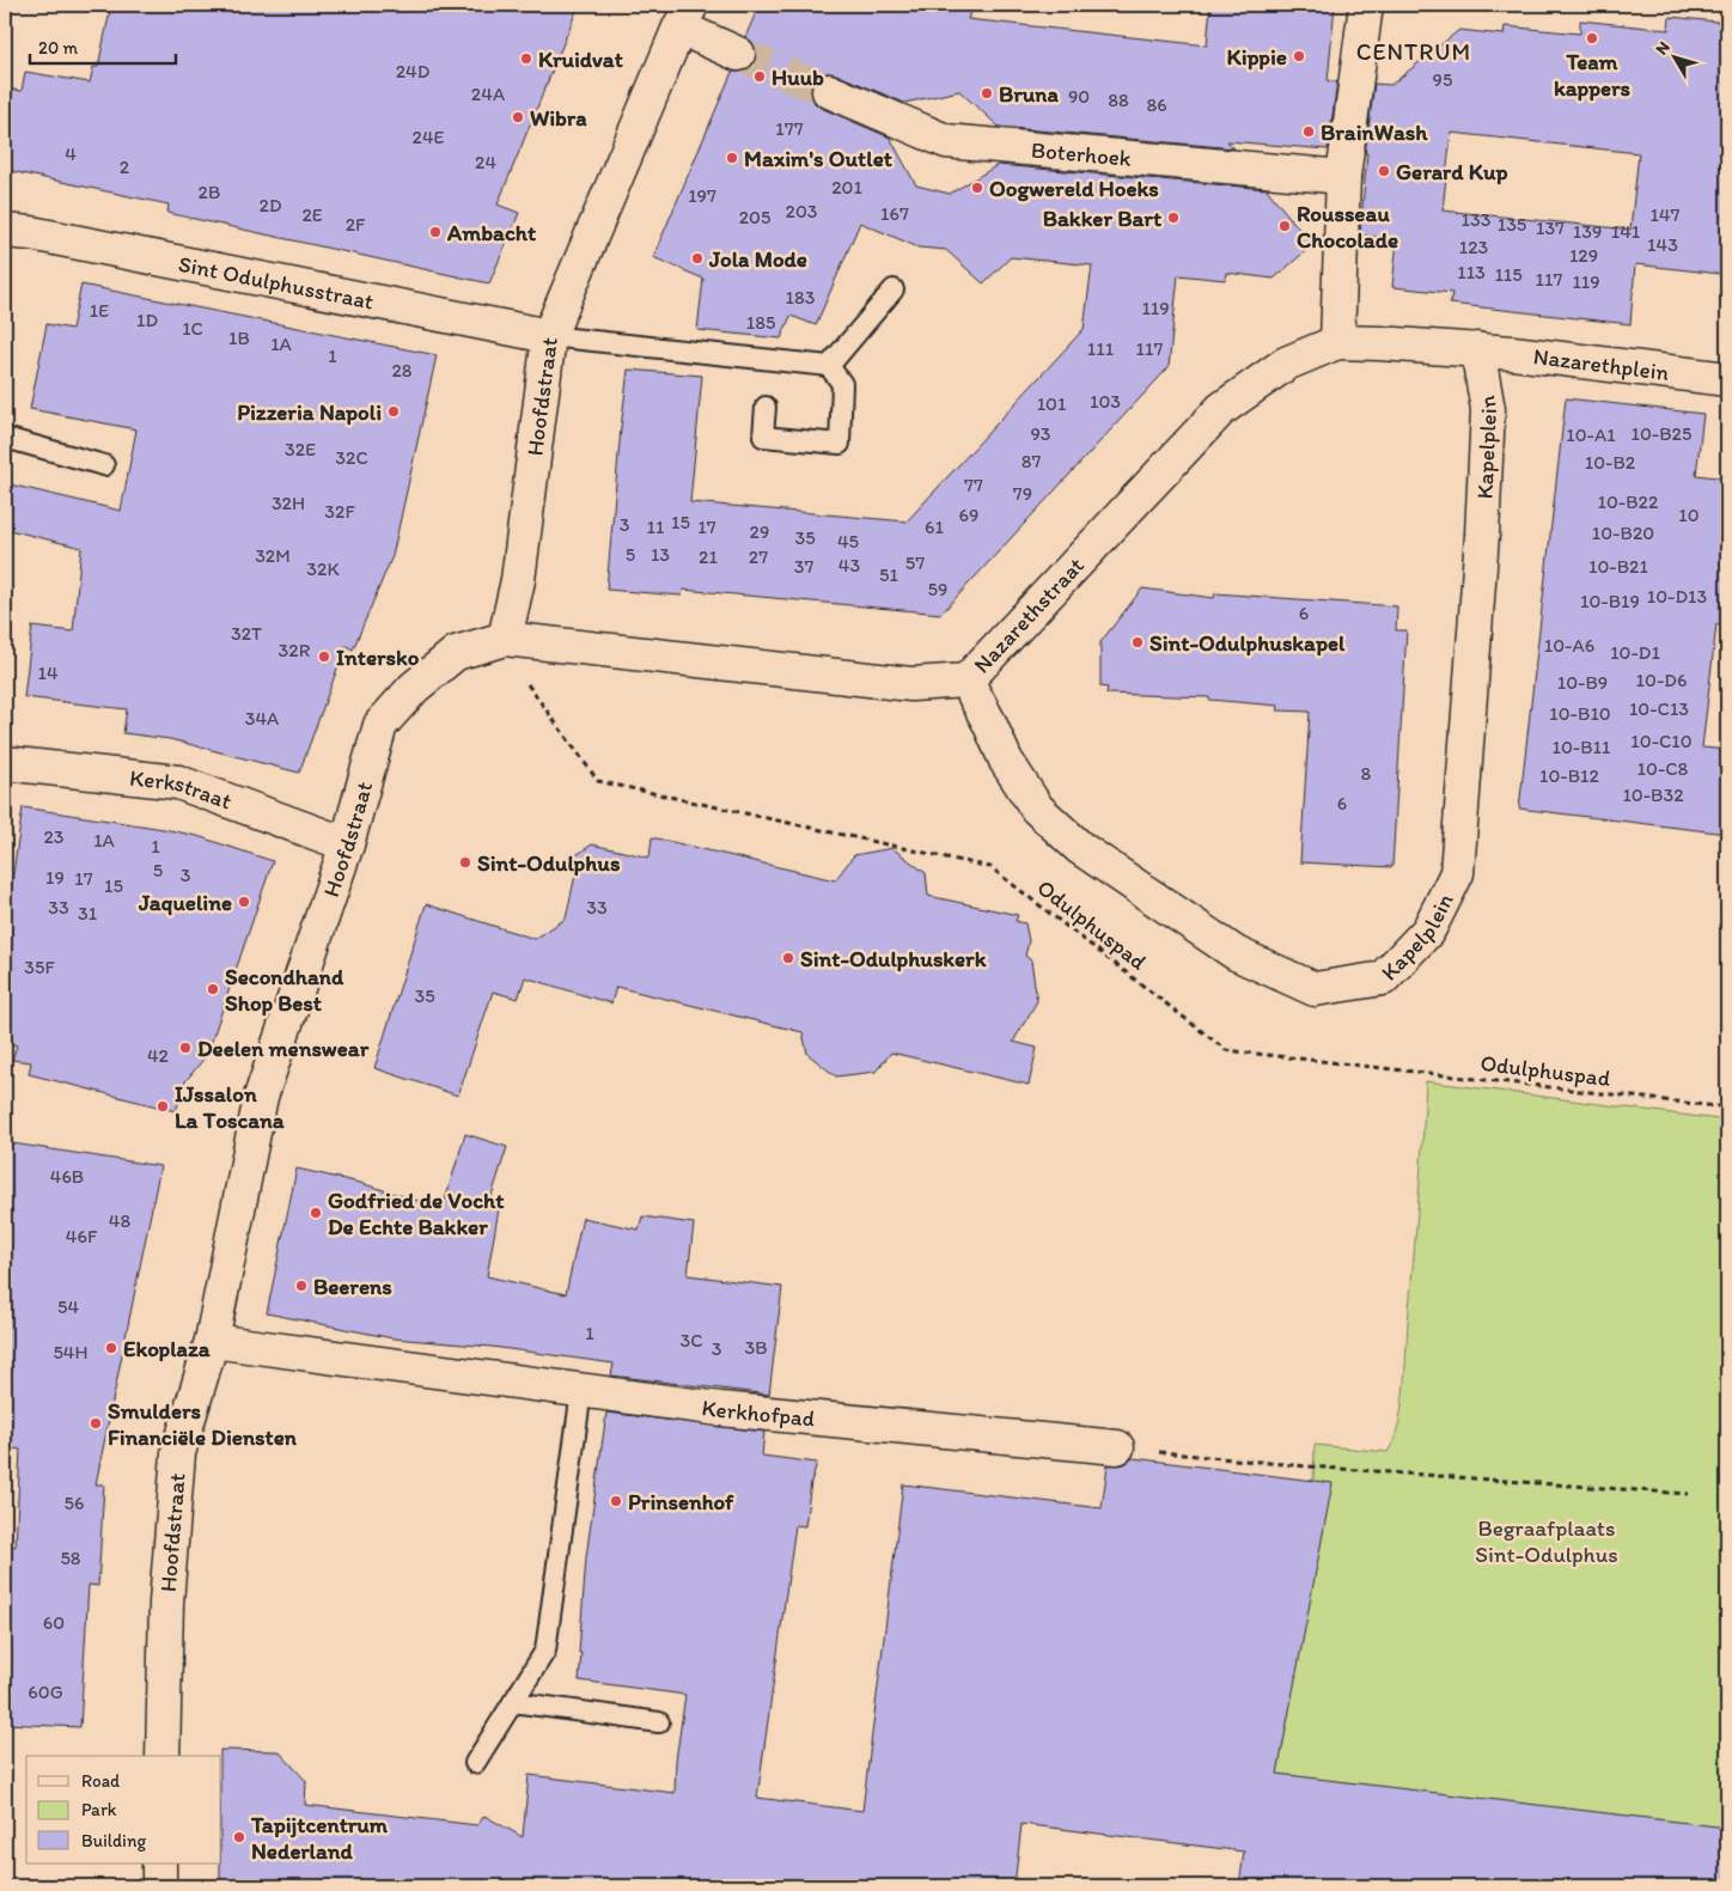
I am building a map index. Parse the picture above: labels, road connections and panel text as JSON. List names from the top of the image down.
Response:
{
  "streets": {
    "street": [
      "Boterhoek",
      "Sint Odulphusstraat",
      "Nazarethplein",
      "Hoofdstraat",
      "Kapelplein",
      "Nazarethstraat",
      "Kerkstraat",
      "Kerkhofpad"
    ],
    "path": ["Odulphuspad"]
  },
  "crossings": [
    ["Sint Odulphusstraat", "Hoofdstraat"],
    ["Nazarethplein", "Kapelplein"],
    ["Nazarethplein", "Nazarethstraat"],
    ["Hoofdstraat", "Nazarethstraat"],
    ["Hoofdstraat", "Kerkstraat"],
    ["Hoofdstraat", "Odulphuspad"],
    ["Hoofdstraat", "Kerkhofpad"],
    ["Kapelplein", "Nazarethstraat"],
    ["Nazarethstraat", "Odulphuspad"]
  ],
  "districts": ["CENTRUM"],
  "parks": ["Begraafplaats Sint-Odulphus"],
  "places": [
    "Team kappers",
    "Kippie",
    "Kruidvat",
    "Huub",
    "Bruna",
    "Wibra",
    "BrainWash",
    "Maxim's Outlet",
    "Gerard Kup",
    "Oogwereld Hoeks",
    "Bakker Bart",
    "Rousseau Chocolade",
    "Ambacht",
    "Jola Mode",
    "Pizzeria Napoli",
    "Sint-Odulphuskapel",
    "Intersko",
    "Sint-Odulphus",
    "Jaqueline",
    "Sint-Odulphuskerk",
    "Secondhand Shop Best",
    "Deelen menswear",
    "IJssalon La Toscana",
    "Godfried de Vocht De Echte Bakker",
    "Beerens",
    "Ekoplaza",
    "Smulders Financiële Diensten",
    "Prinsenhof",
    "Tapijtcentrum Nederland"
  ],
  "house_numbers": [
    "24D",
    "95",
    "24A",
    "90",
    "88",
    "86",
    "177",
    "24E",
    "4",
    "24",
    "2",
    "201",
    "2B",
    "197",
    "2D",
    "203",
    "167",
    "2E",
    "147",
    "205",
    "133",
    "2F",
    "135",
    "137",
    "139",
    "141",
    "143",
    "123",
    "129",
    "113",
    "115",
    "117",
    "119",
    "183",
    "119",
    "1E",
    "1D",
    "185",
    "1C",
    "1B",
    "1A",
    "111",
    "117",
    "1",
    "28",
    "103",
    "101",
    "93",
    "10-B25",
    "10-A1",
    "32E",
    "32C",
    "87",
    "10-B2",
    "77",
    "79",
    "10-B22",
    "32H",
    "32F",
    "69",
    "10",
    "15",
    "3",
    "11",
    "17",
    "61",
    "29",
    "10-B20",
    "35",
    "45",
    "5",
    "13",
    "32M",
    "21",
    "27",
    "57",
    "43",
    "37",
    "10-B21",
    "32K",
    "51",
    "59",
    "10-D13",
    "10-B19",
    "6",
    "32T",
    "10-A6",
    "32R",
    "10-D1",
    "14",
    "10-D6",
    "10-B9",
    "10-C13",
    "10-B10",
    "34A",
    "10-C10",
    "10-B11",
    "10-C8",
    "8",
    "10-B12",
    "10-B32",
    "6",
    "23",
    "1A",
    "1",
    "5",
    "3",
    "19",
    "17",
    "15",
    "33",
    "33",
    "31",
    "35F",
    "35",
    "42",
    "46B",
    "48",
    "46F",
    "54",
    "1",
    "3C",
    "3B",
    "3",
    "54H",
    "56",
    "58",
    "60",
    "60G"
  ],
  "legend": ["Road", "Park", "Building"],
  "scale_bar": "20 m",
  "north": "top left"
}
